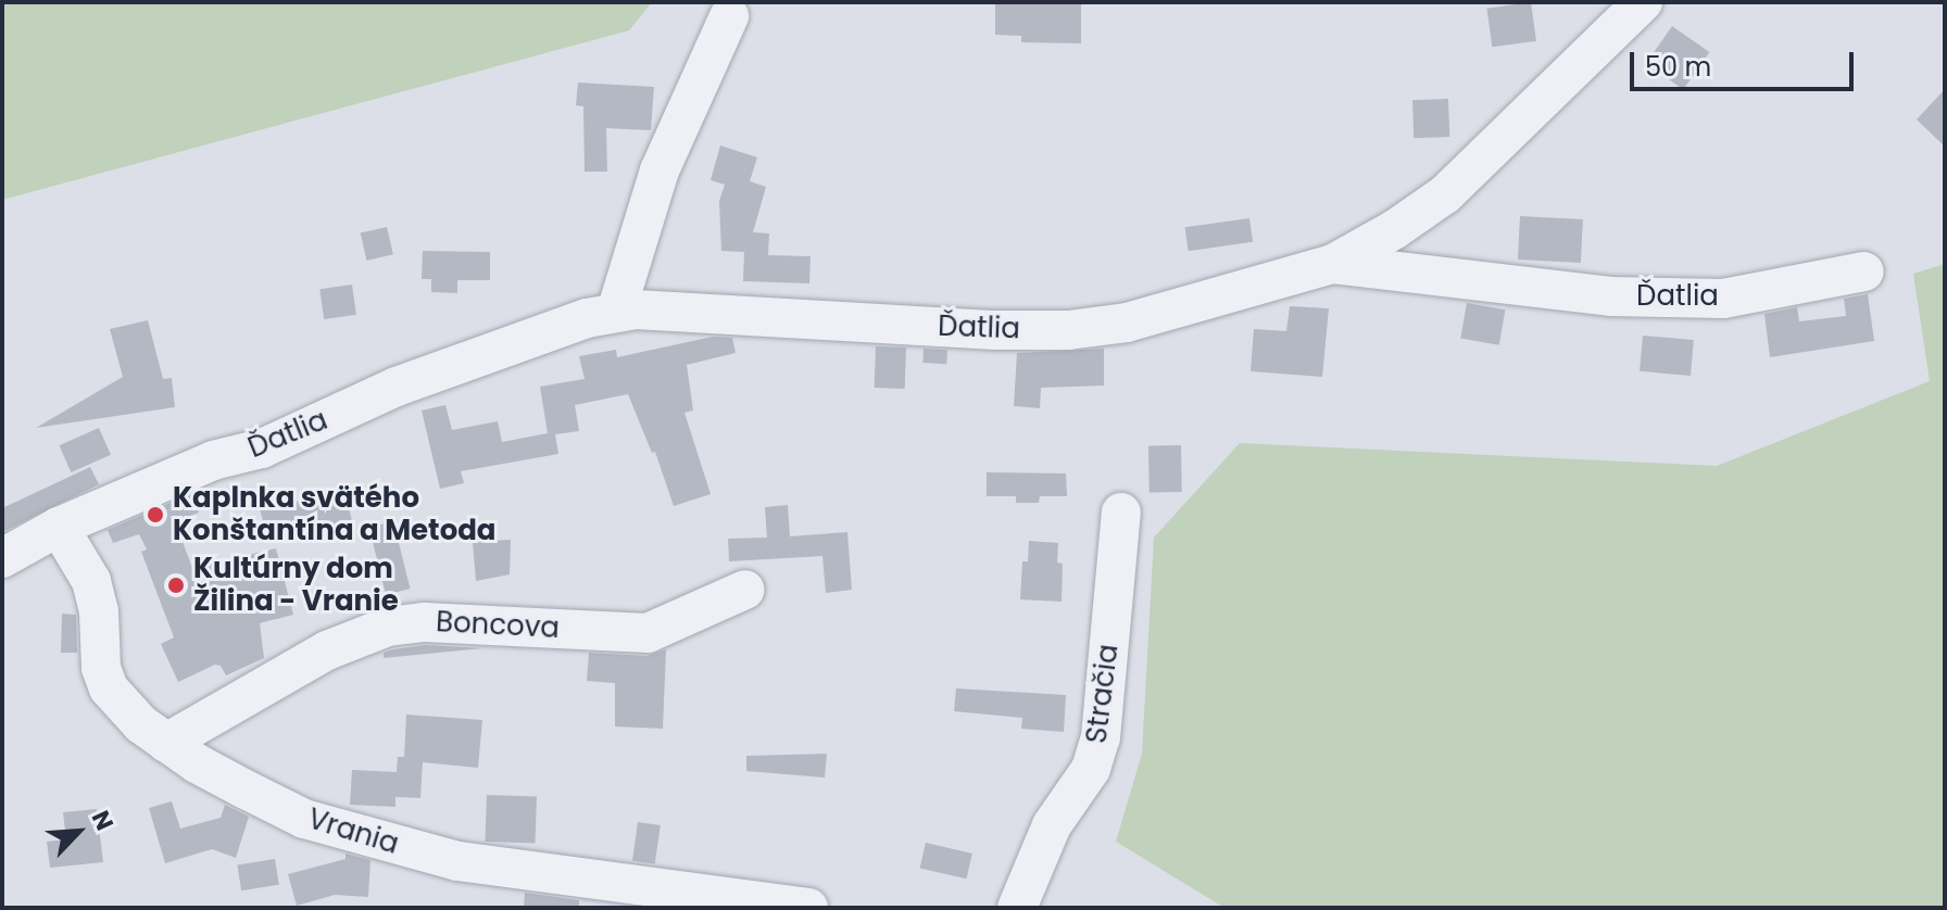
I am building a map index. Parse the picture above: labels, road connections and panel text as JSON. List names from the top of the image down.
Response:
{
  "streets": {
    "street": [
      "Ďatlia",
      "Boncova",
      "Stračia",
      "Vrania"
    ]
  },
  "crossings": [
    ["Ďatlia", "Vrania"],
    ["Boncova", "Vrania"]
  ],
  "places": ["Kaplnka svätého Konštantína a Metoda", "Kultúrny dom Žilina - Vranie"],
  "scale_bar": "50 m",
  "north": "top right"
}
